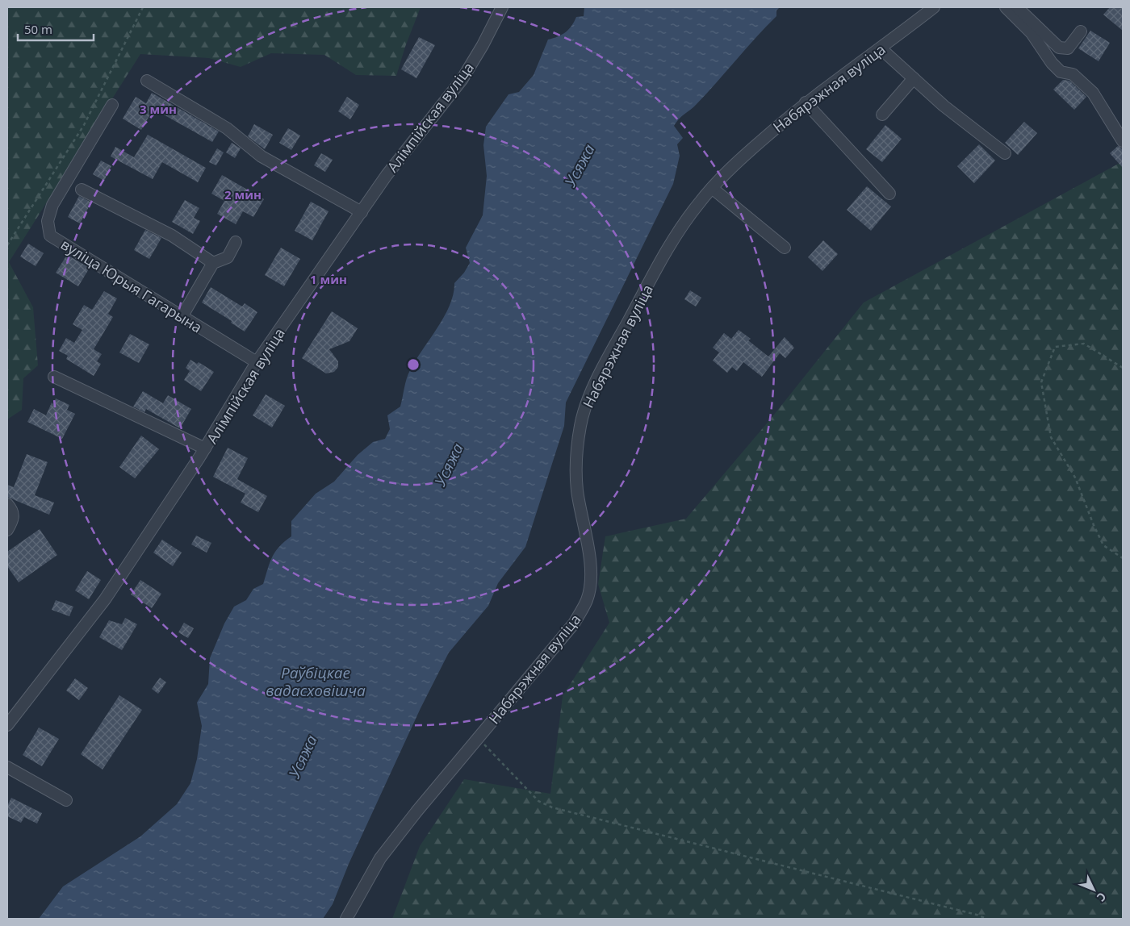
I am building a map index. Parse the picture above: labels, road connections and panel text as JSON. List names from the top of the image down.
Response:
{
  "streets": {
    "street": ["Набярэжная вуліца", "Алімпійская вуліца", "вуліца Юрыя Гагарына"]
  },
  "crossings": [
    ["Алімпійская вуліца", "вуліца Юрыя Гагарына"]
  ],
  "water": ["Усяжа", "Раўбіцкае вадасховішча"],
  "scale_bar": "50 m",
  "north": "bottom right",
  "rings": ["3 мин", "2 мин", "1 мин"]
}
